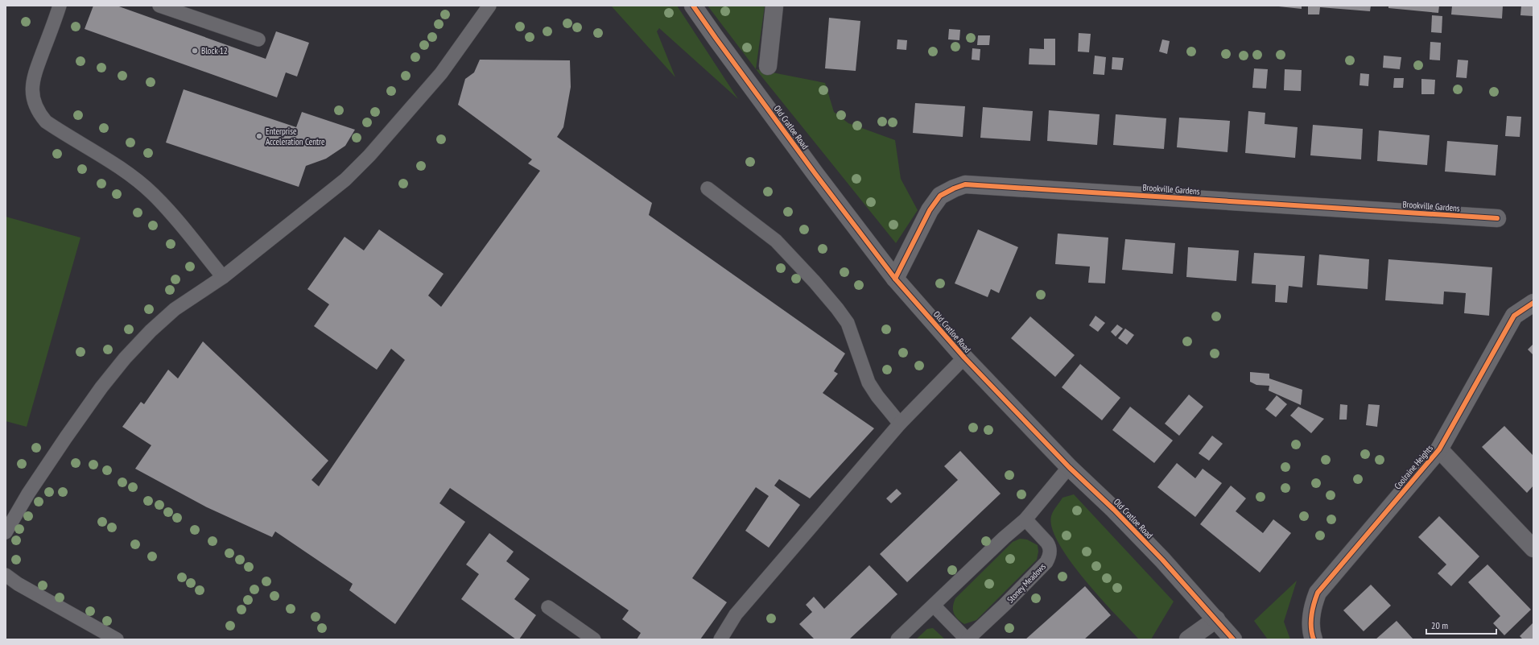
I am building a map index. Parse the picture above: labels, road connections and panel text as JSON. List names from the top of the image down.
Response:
{
  "streets": {
    "street": ["Old Cratloe Road", "Brookville Gardens", "Coolraine Heights"],
    "lane": ["Stoney Meadows"]
  },
  "crossings": [
    ["Old Cratloe Road", "Brookville Gardens"]
  ],
  "places": ["Block 12", "Enterprise Acceleration Centre"],
  "scale_bar": "20 m"
}
